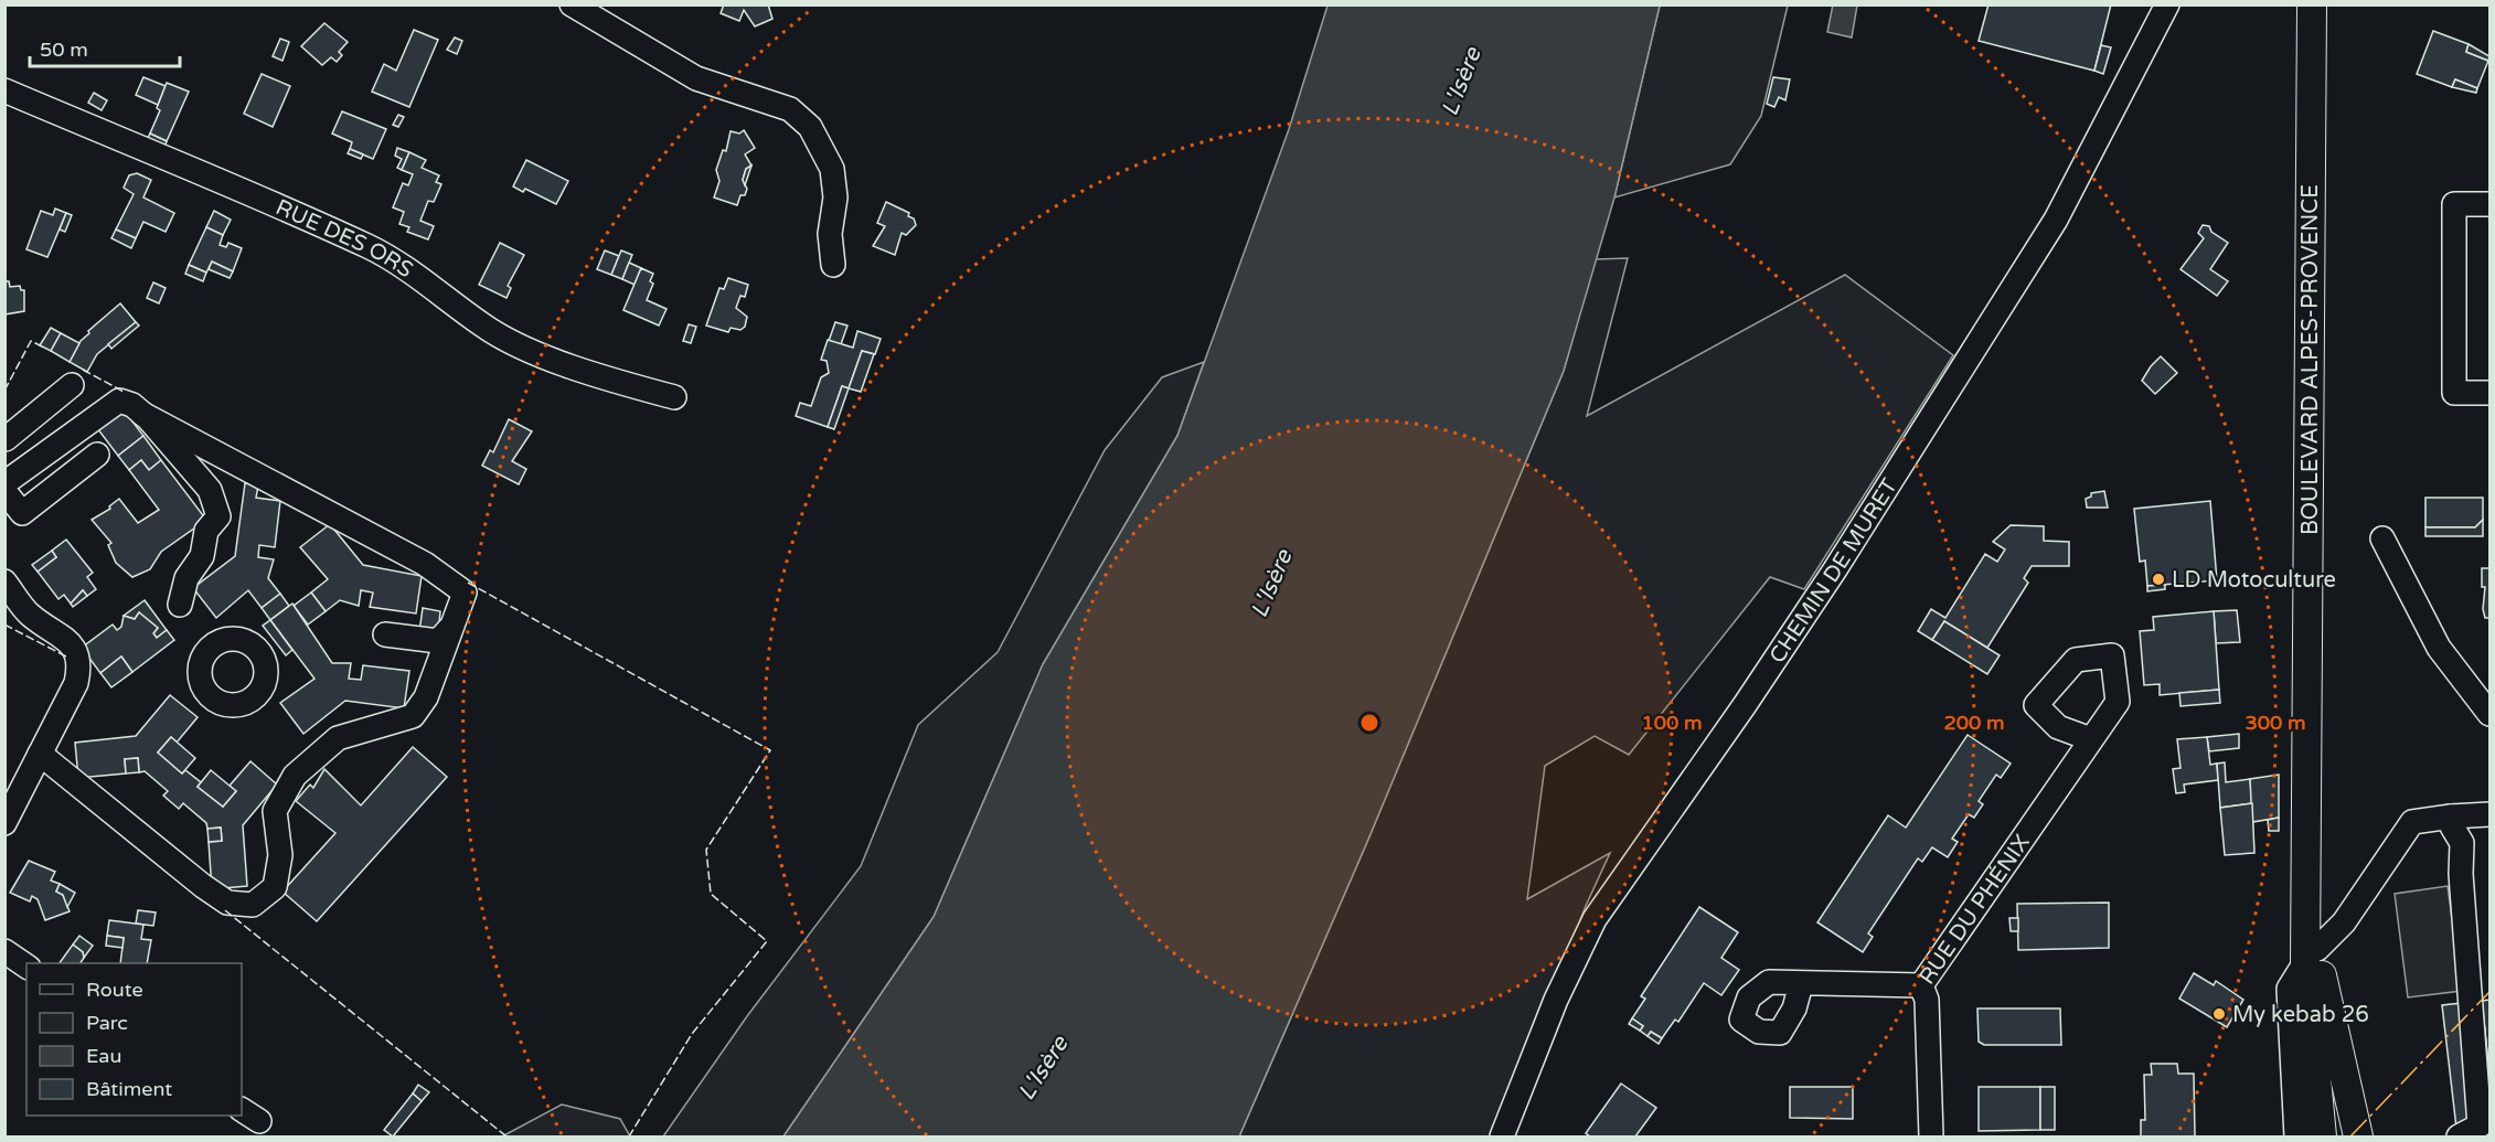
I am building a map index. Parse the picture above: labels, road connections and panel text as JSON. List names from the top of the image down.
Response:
{
  "streets": {
    "main road": ["BOULEVARD ALPES-PROVENCE"],
    "street": ["RUE DES ORS", "CHEMIN DE MURET", "RUE DU PHÉNIX"]
  },
  "water": ["L'Isère"],
  "places": ["LD Motoculture", "My kebab 26"],
  "legend": [
    "Route",
    "Parc",
    "Eau",
    "Bâtiment"
  ],
  "scale_bar": "50 m",
  "rings": ["100 m", "200 m", "300 m"]
}
